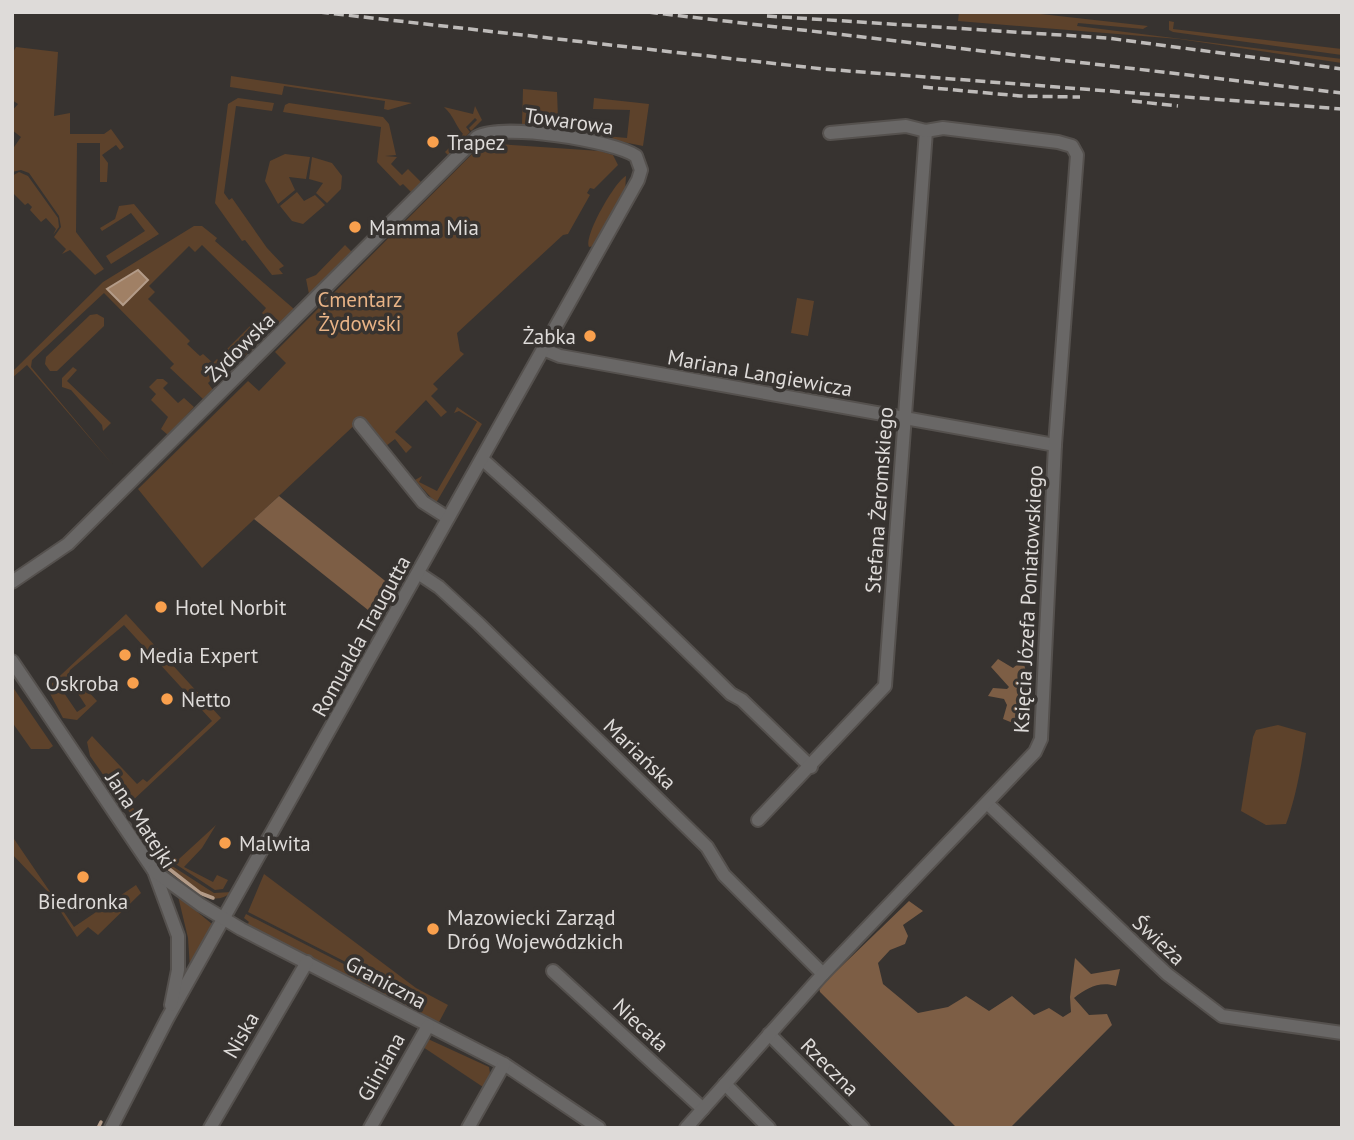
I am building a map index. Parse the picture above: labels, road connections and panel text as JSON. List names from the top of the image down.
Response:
{
  "streets": {
    "street": [
      "Towarowa",
      "Żydowska",
      "Mariana Langiewicza",
      "Stefana Żeromskiego",
      "Księcia Józefa Poniatowskiego",
      "Romualda Traugutta",
      "Mariańska",
      "Jana Matejki",
      "Świeża",
      "Graniczna",
      "Niecała",
      "Niska",
      "Gliniana",
      "Rzeczna"
    ]
  },
  "crossings": [
    ["Towarowa", "Żydowska"],
    ["Towarowa", "Romualda Traugutta"],
    ["Mariana Langiewicza", "Stefana Żeromskiego"],
    ["Mariana Langiewicza", "Księcia Józefa Poniatowskiego"],
    ["Mariana Langiewicza", "Romualda Traugutta"],
    ["Stefana Żeromskiego", "Księcia Józefa Poniatowskiego"],
    ["Księcia Józefa Poniatowskiego", "Mariańska"],
    ["Księcia Józefa Poniatowskiego", "Świeża"],
    ["Księcia Józefa Poniatowskiego", "Niecała"],
    ["Księcia Józefa Poniatowskiego", "Rzeczna"],
    ["Romualda Traugutta", "Mariańska"],
    ["Romualda Traugutta", "Jana Matejki"],
    ["Romualda Traugutta", "Graniczna"],
    ["Jana Matejki", "Graniczna"],
    ["Graniczna", "Niska"],
    ["Graniczna", "Gliniana"]
  ],
  "parks": ["Cmentarz Żydowski"],
  "places": [
    "Trapez",
    "Mamma Mia",
    "Żabka",
    "Hotel Norbit",
    "Media Expert",
    "Oskroba",
    "Netto",
    "Malwita",
    "Biedronka",
    "Mazowiecki Zarząd Dróg Wojewódzkich"
  ]
}
